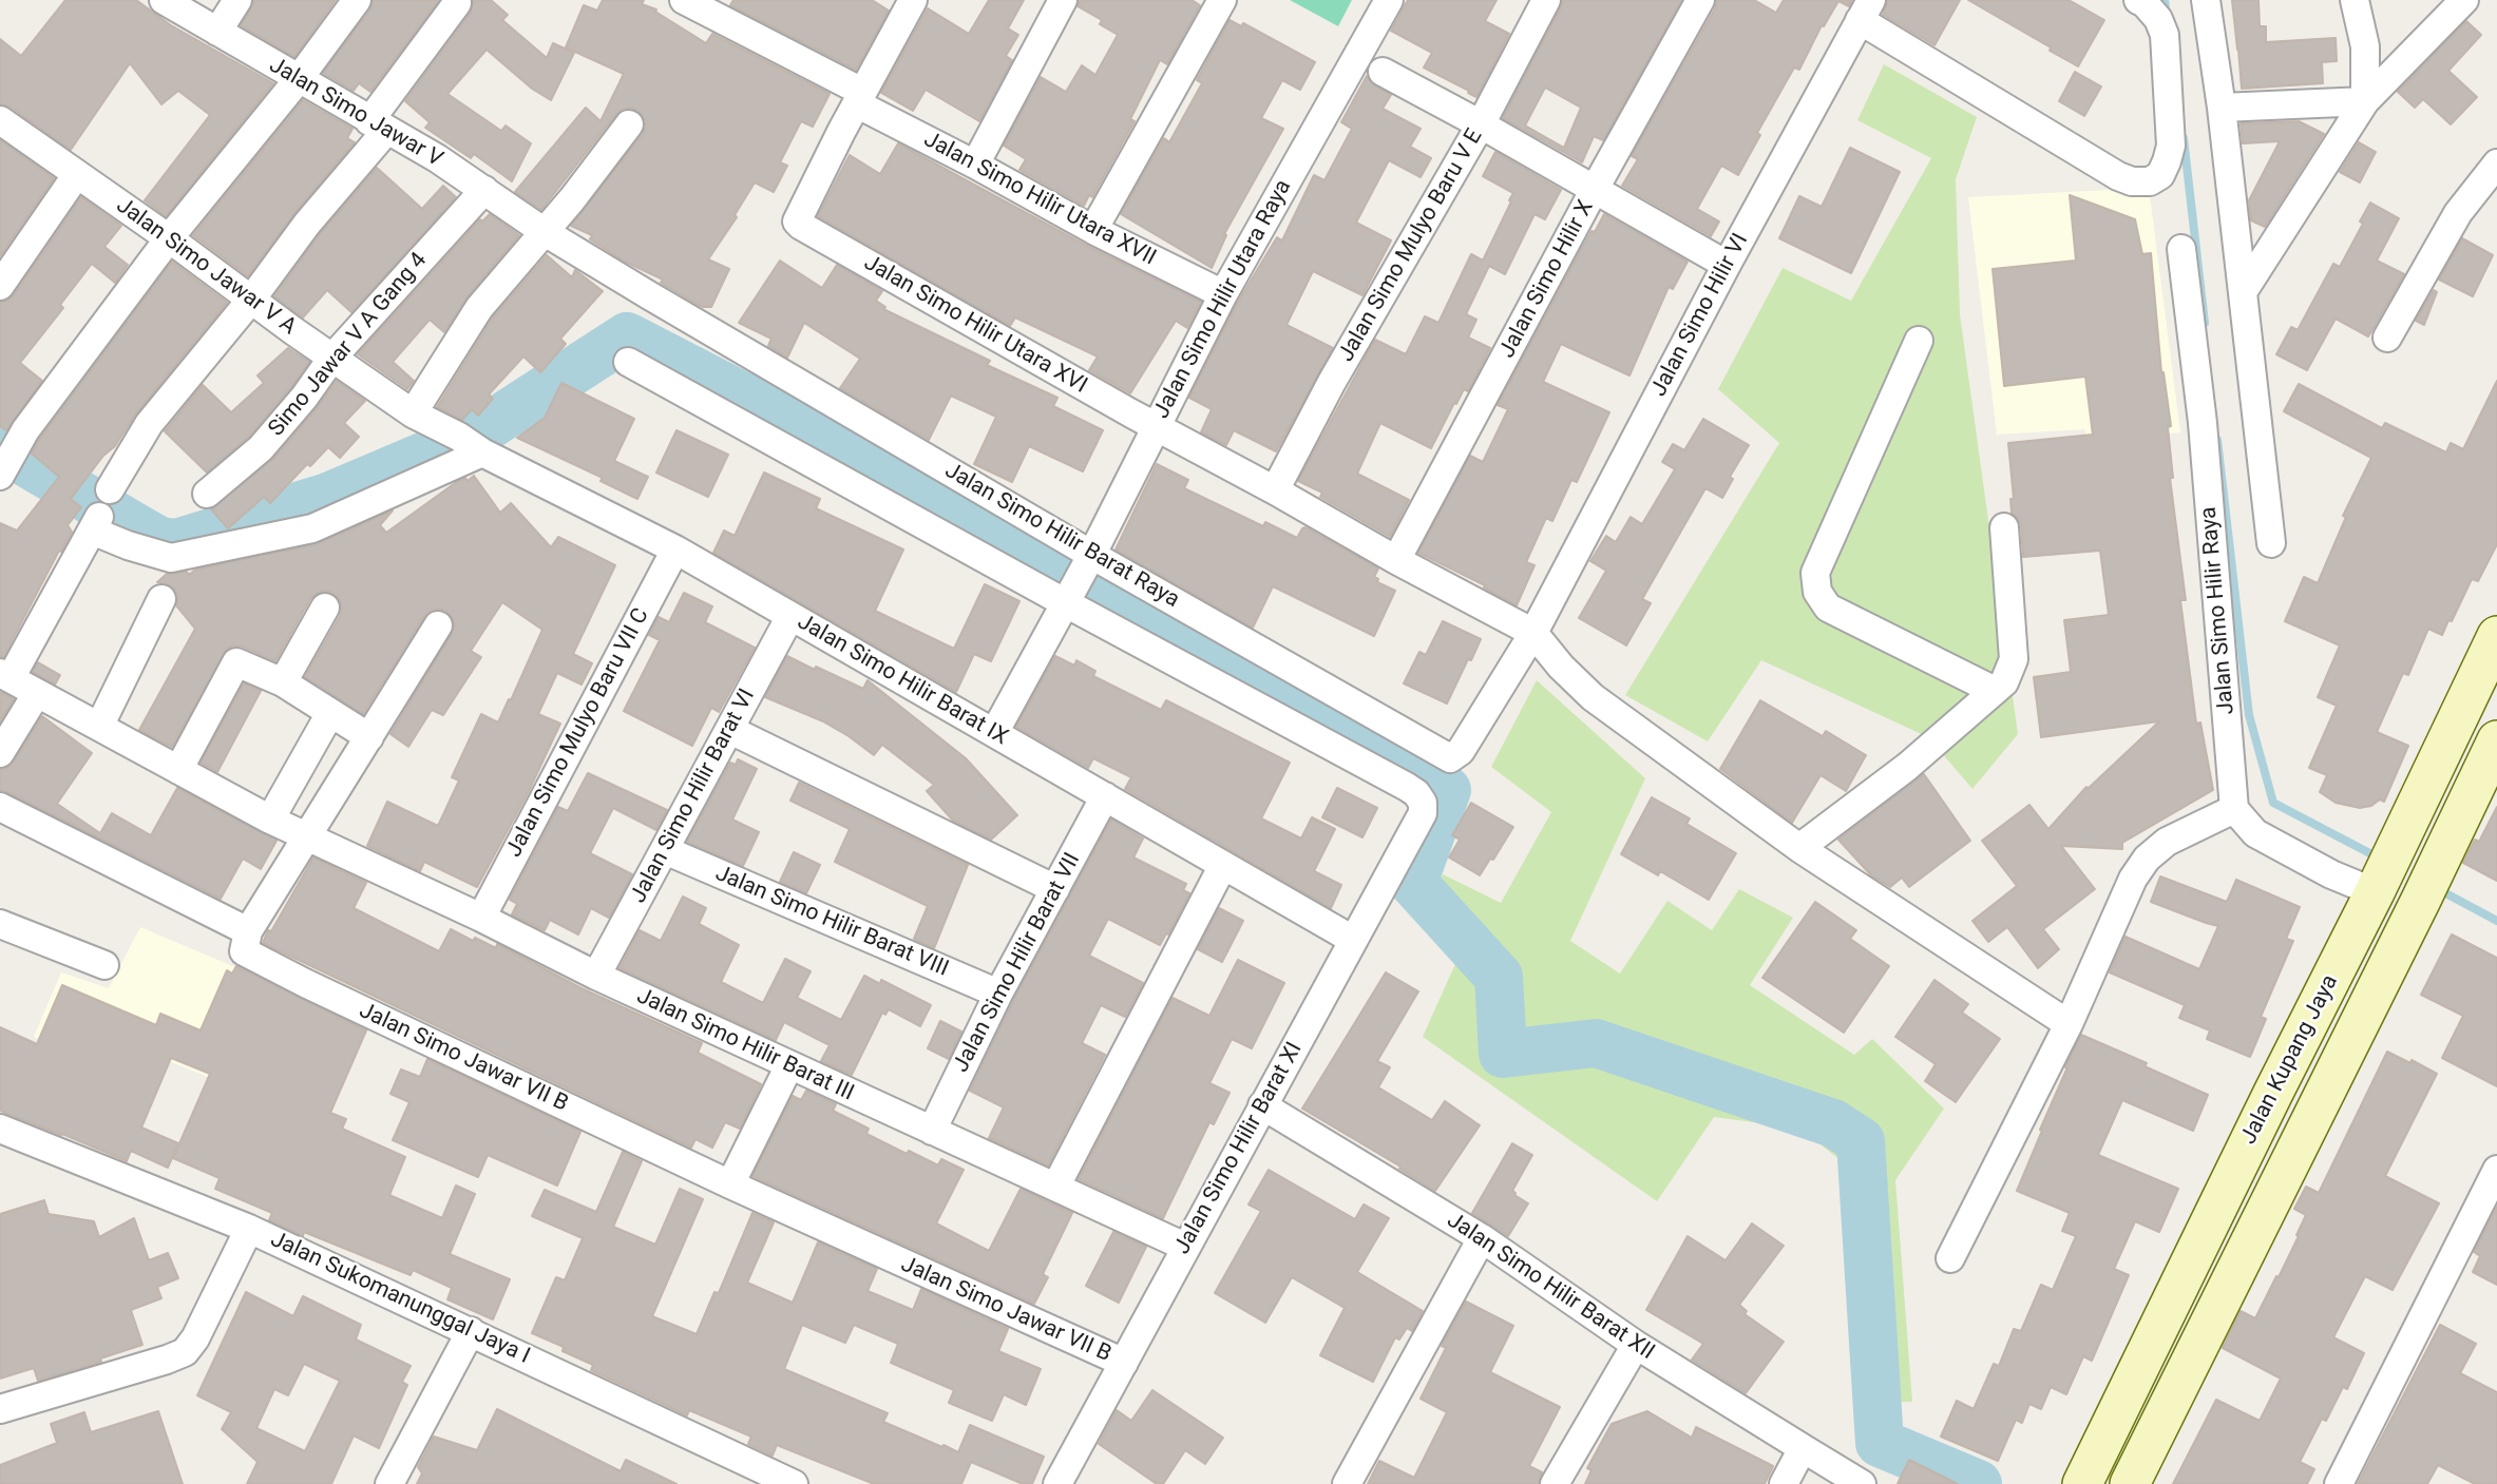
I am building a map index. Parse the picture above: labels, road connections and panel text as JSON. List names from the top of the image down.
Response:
{
  "streets": {
    "main road": ["Jalan Kupang Jaya"],
    "street": [
      "Jalan Simo Jawar V",
      "Jalan Simo Hilir Utara XVII",
      "Jalan Simo Mulyo Baru V E",
      "Jalan Simo Jawar V A",
      "Jalan Simo Hilir X",
      "Jalan Simo Hilir Utara Raya",
      "Jalan Simo Hilir VI",
      "Jalan Simo Hilir Utara XVI",
      "Simo Jawar V A Gang 4",
      "Jalan Simo Hilir Barat Raya",
      "Jalan Simo Hilir Raya",
      "Jalan Simo Hilir Barat IX",
      "Jalan Simo Mulyo Baru VII C",
      "Jalan Simo Hilir Barat VI",
      "Jalan Simo Hilir Barat VIII",
      "Jalan Simo Hilir Barat VII",
      "Jalan Simo Hilir Barat III",
      "Jalan Simo Jawar VII B",
      "Jalan Simo Hilir Barat XI",
      "Jalan Simo Hilir Barat XII",
      "Jalan Sukomanunggal Jaya I"
    ]
  },
  "crossings": [
    ["Jalan Simo Jawar V", "Simo Jawar V A Gang 4"],
    ["Jalan Simo Jawar V", "Jalan Simo Hilir Barat Raya"],
    ["Jalan Simo Hilir Utara XVII", "Jalan Simo Hilir Utara Raya"],
    ["Jalan Simo Hilir Utara XVII", "Jalan Simo Hilir Utara XVI"],
    ["Jalan Simo Jawar V A", "Simo Jawar V A Gang 4"],
    ["Jalan Simo Jawar V A", "Jalan Simo Hilir Barat IX"],
    ["Jalan Simo Hilir Utara Raya", "Jalan Simo Hilir Utara XVI"],
    ["Jalan Simo Hilir Utara Raya", "Jalan Simo Hilir Barat Raya"],
    ["Jalan Simo Hilir Utara Raya", "Jalan Simo Hilir Barat IX"],
    ["Jalan Simo Hilir Utara Raya", "Jalan Simo Hilir Barat XI"],
    ["Jalan Simo Hilir VI", "Jalan Simo Hilir Barat Raya"],
    ["Jalan Simo Hilir Barat IX", "Jalan Simo Mulyo Baru VII C"],
    ["Jalan Simo Hilir Barat IX", "Jalan Simo Hilir Barat VI"],
    ["Jalan Simo Hilir Barat IX", "Jalan Simo Hilir Barat VII"],
    ["Jalan Simo Hilir Barat IX", "Jalan Simo Hilir Barat XI"],
    ["Jalan Simo Mulyo Baru VII C", "Jalan Simo Hilir Barat III"],
    ["Jalan Simo Hilir Barat VI", "Jalan Simo Hilir Barat VIII"],
    ["Jalan Simo Hilir Barat VI", "Jalan Simo Hilir Barat III"],
    ["Jalan Simo Hilir Barat VIII", "Jalan Simo Hilir Barat VII"],
    ["Jalan Simo Hilir Barat VII", "Jalan Simo Hilir Barat III"],
    ["Jalan Simo Hilir Barat III", "Jalan Simo Hilir Barat XI"],
    ["Jalan Simo Jawar VII B", "Jalan Simo Hilir Barat XI"],
    ["Jalan Simo Hilir Barat XI", "Jalan Simo Hilir Barat XII"]
  ]
}
